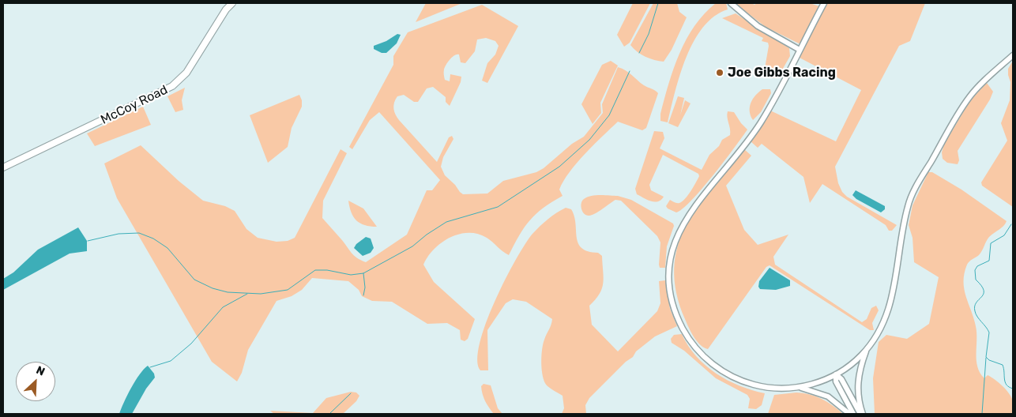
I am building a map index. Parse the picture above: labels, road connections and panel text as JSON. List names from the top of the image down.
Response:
{
  "streets": {
    "main road": ["McCoy Road"]
  },
  "places": ["Joe Gibbs Racing"],
  "north": "top right"
}
